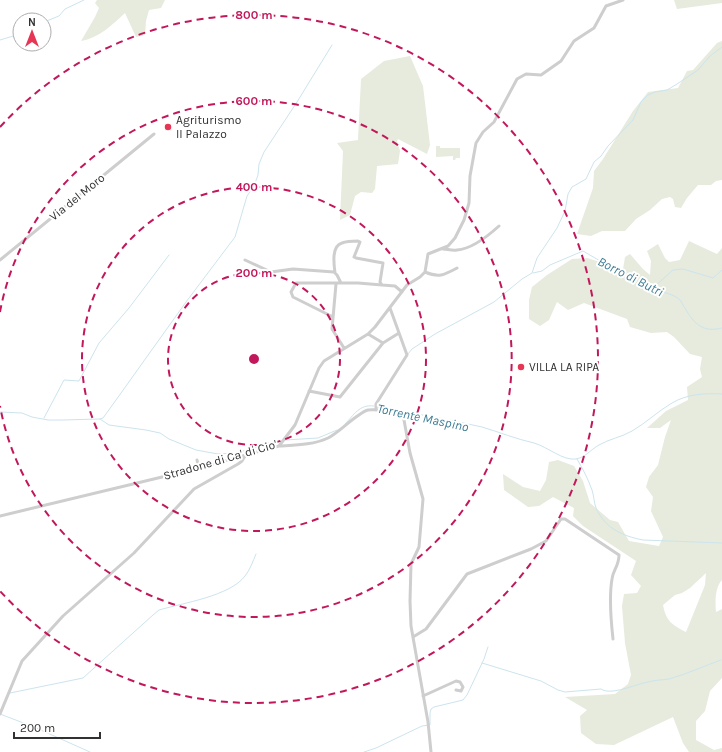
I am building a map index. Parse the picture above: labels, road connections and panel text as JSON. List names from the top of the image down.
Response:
{
  "streets": {
    "street": ["Via del Moro", "Stradone di Ca' di Cio'"]
  },
  "water": ["Borro di Butri", "Torrente Maspino"],
  "places": ["Agriturismo Il Palazzo", "VILLA LA RIPA"],
  "scale_bar": "200 m",
  "north": "top",
  "rings": [
    "800 m",
    "600 m",
    "400 m",
    "200 m"
  ]
}
